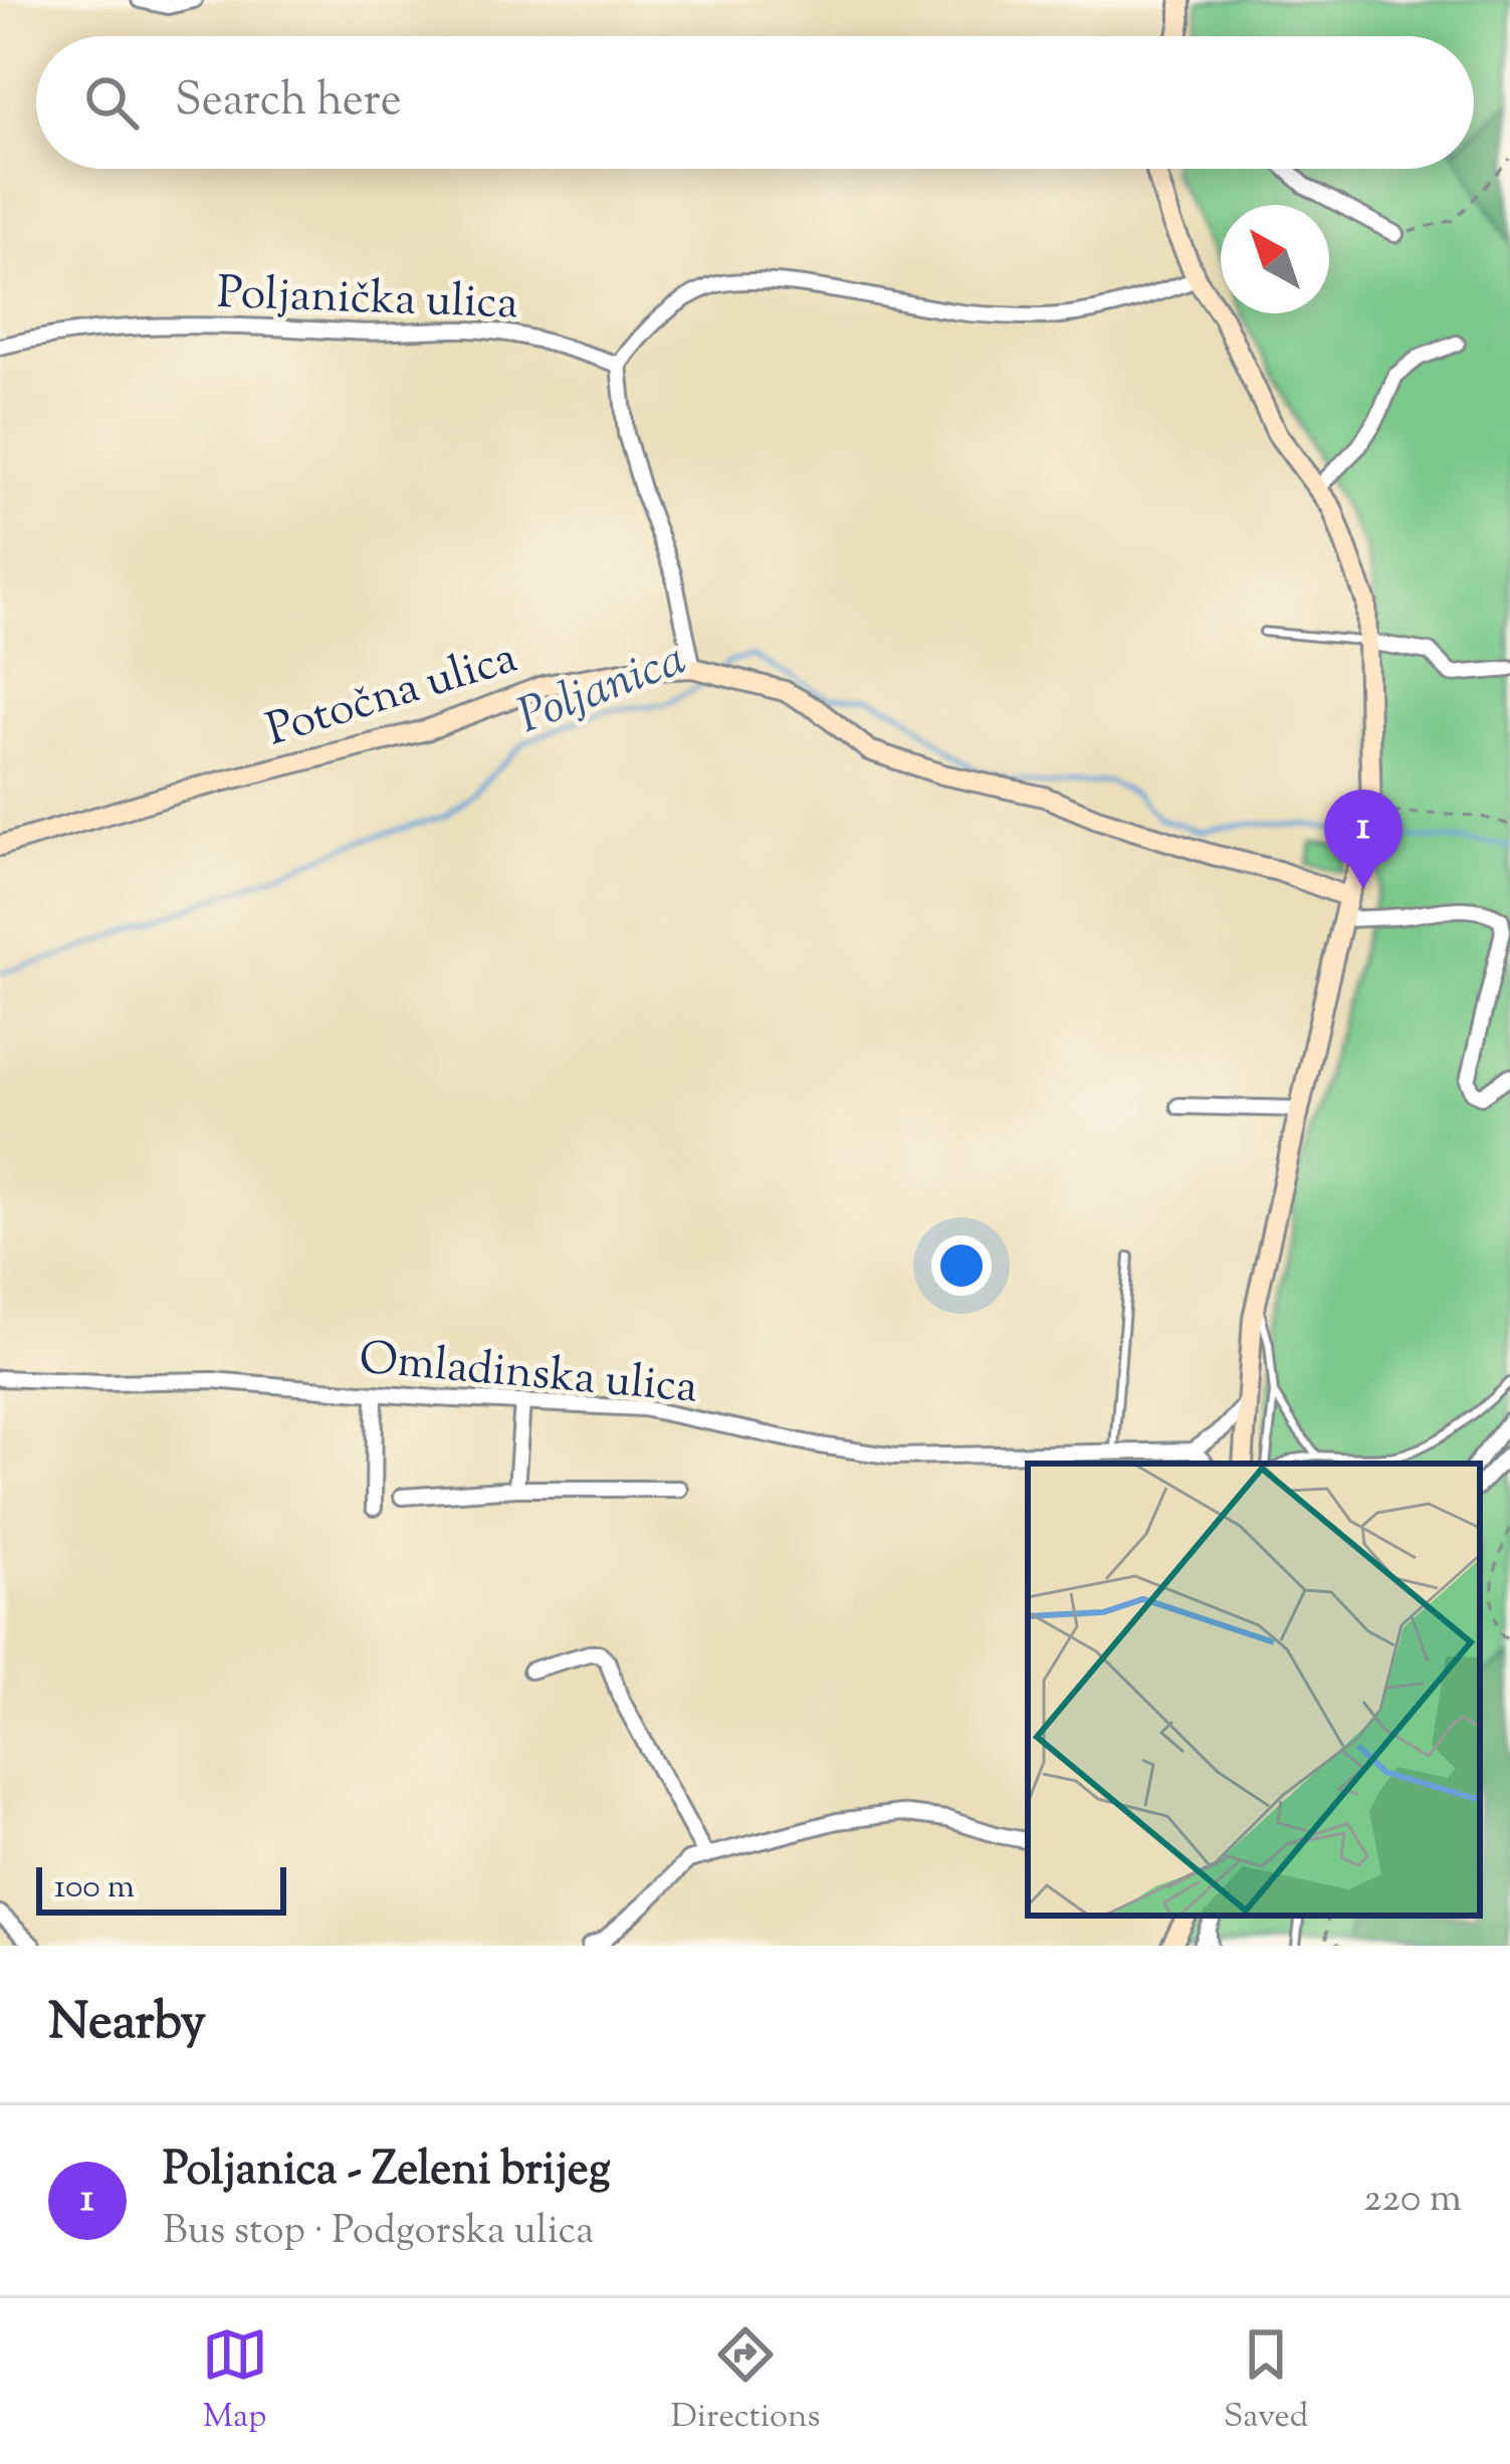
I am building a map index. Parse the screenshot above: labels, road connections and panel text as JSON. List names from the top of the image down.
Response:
{
  "streets": {
    "main road": ["Potočna ulica"],
    "street": ["Poljanička ulica", "Omladinska ulica"]
  },
  "water": ["Poljanica"],
  "scale_bar": "100 m",
  "north": "top left",
  "page": {
    "search": "Search here",
    "pins": "1",
    "scale": "100 m",
    "heading": "Nearby",
    "list": [
      {
        "mark": "1",
        "name": "Poljanica - Zeleni brijeg",
        "note": "Bus stop · Podgorska ulica",
        "value": "220 m"
      }
    ],
    "nav": ["Map", "Directions", "Saved"]
  }
}
